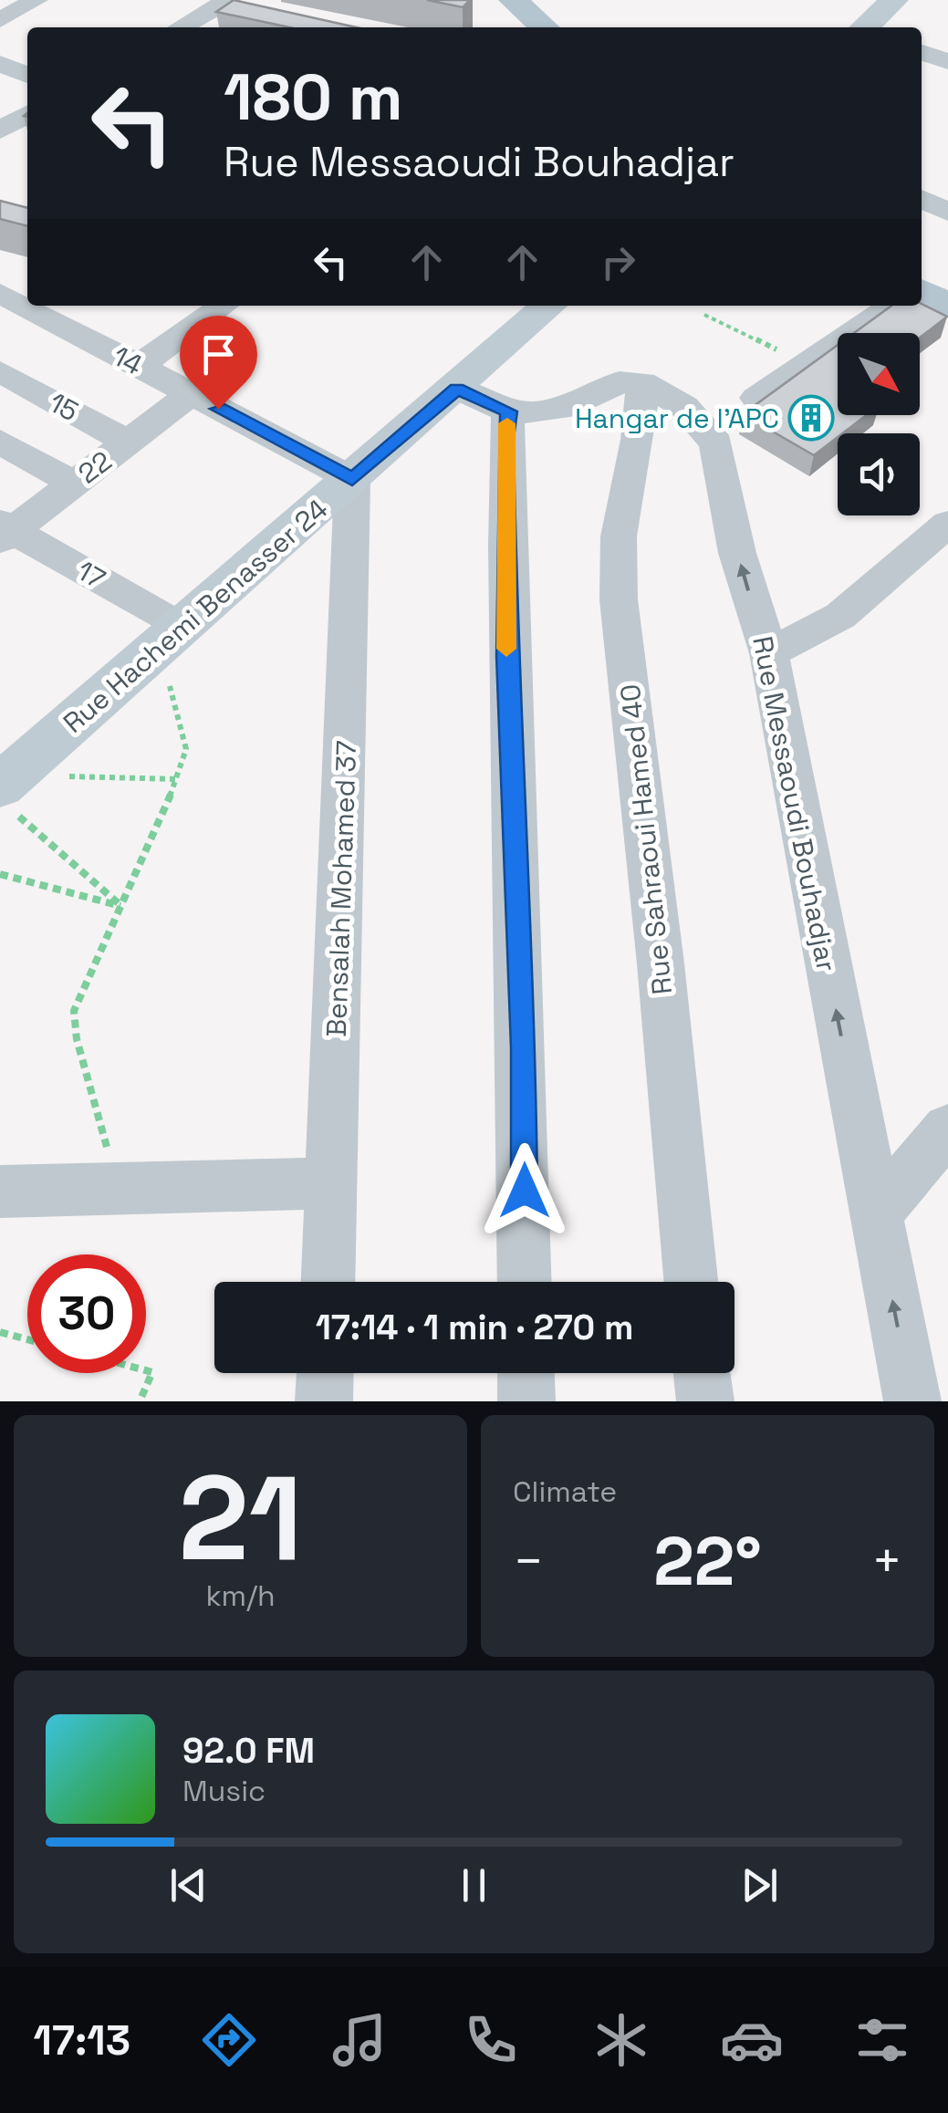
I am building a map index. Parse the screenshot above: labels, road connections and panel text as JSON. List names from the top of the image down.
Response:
{
  "streets": {
    "main road": ["Rue Hachemi Benasser 24"],
    "street": [
      "14",
      "15",
      "22",
      "17",
      "Rue Messaoudi Bouhadjar",
      "Rue Sahraoui Hamed 40",
      "Bensalah Mohamed 37"
    ]
  },
  "crossings": [
    ["14", "22"],
    ["14", "Rue Hachemi Benasser 24"],
    ["14", "Bensalah Mohamed 37"],
    ["15", "22"],
    ["22", "17"],
    ["17", "Rue Hachemi Benasser 24"],
    ["Rue Hachemi Benasser 24", "Bensalah Mohamed 37"],
    ["Rue Messaoudi Bouhadjar", "Rue Sahraoui Hamed 40"]
  ],
  "places": {
    "building": ["Hangar de l'APC"]
  },
  "north": "bottom right",
  "page": {
    "turn": ["180 m", "Rue Messaoudi Bouhadjar"],
    "limit": "30",
    "trip": "17:14 · 1 min · 270 m",
    "tile": [
      ["21", "km/h"],
      "Climate"
    ],
    "heat": ["−", "22°", "+"],
    "song": ["92.0 FM", "Music"],
    "tabs": "17:13"
  }
}
